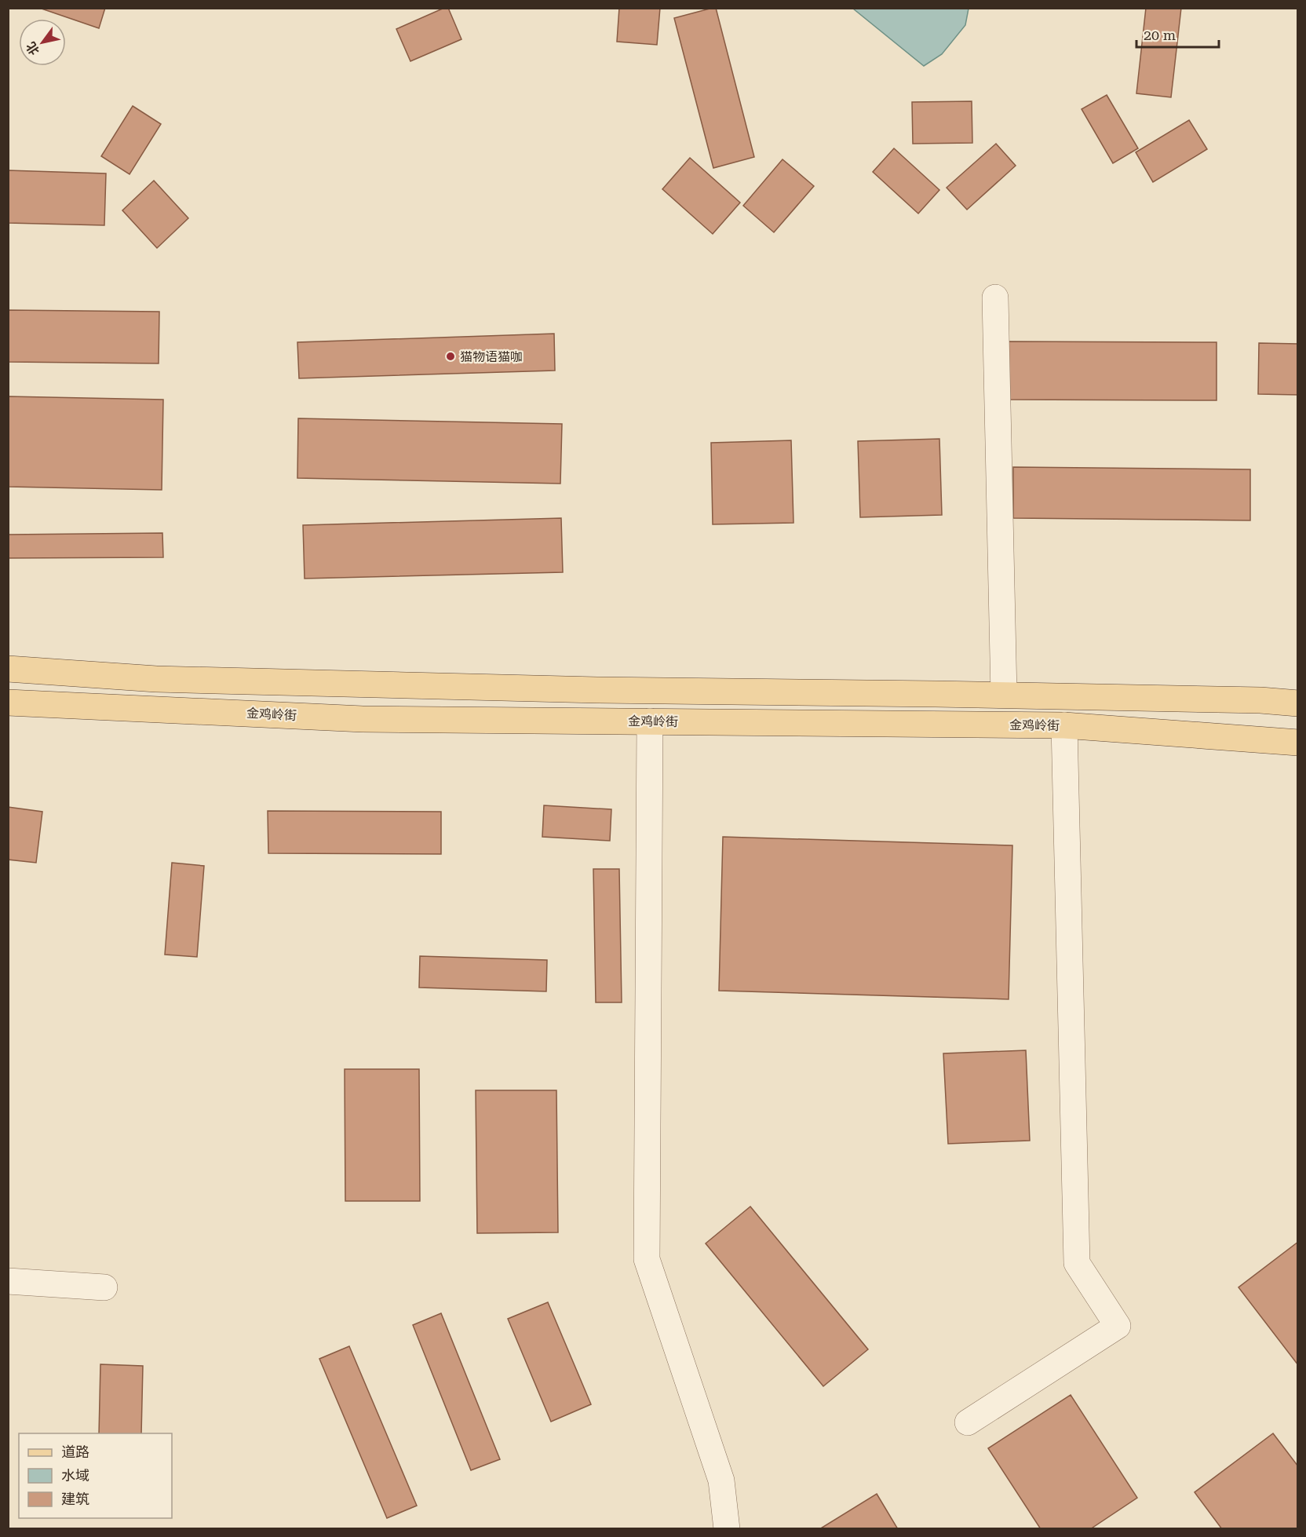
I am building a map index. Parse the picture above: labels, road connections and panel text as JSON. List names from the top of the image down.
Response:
{
  "streets": {
    "main road": ["金鸡岭街"]
  },
  "places": ["猫物语猫咖"],
  "legend": ["道路", "水域", "建筑"],
  "scale_bar": "20 m",
  "north": "bottom left"
}
